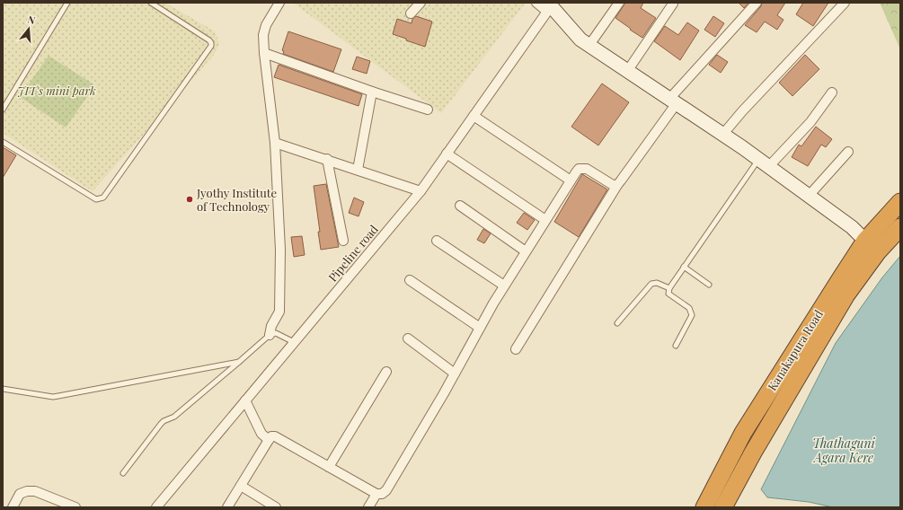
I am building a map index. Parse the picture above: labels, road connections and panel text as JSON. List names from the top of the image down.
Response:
{
  "streets": {
    "highway": ["Kanakapura Road"],
    "street": ["Pipeline road"]
  },
  "water": ["Thathaguni Agara Kere"],
  "parks": ["JIT's mini park"],
  "places": ["Jyothy Institute of Technology"],
  "north": "top"
}
